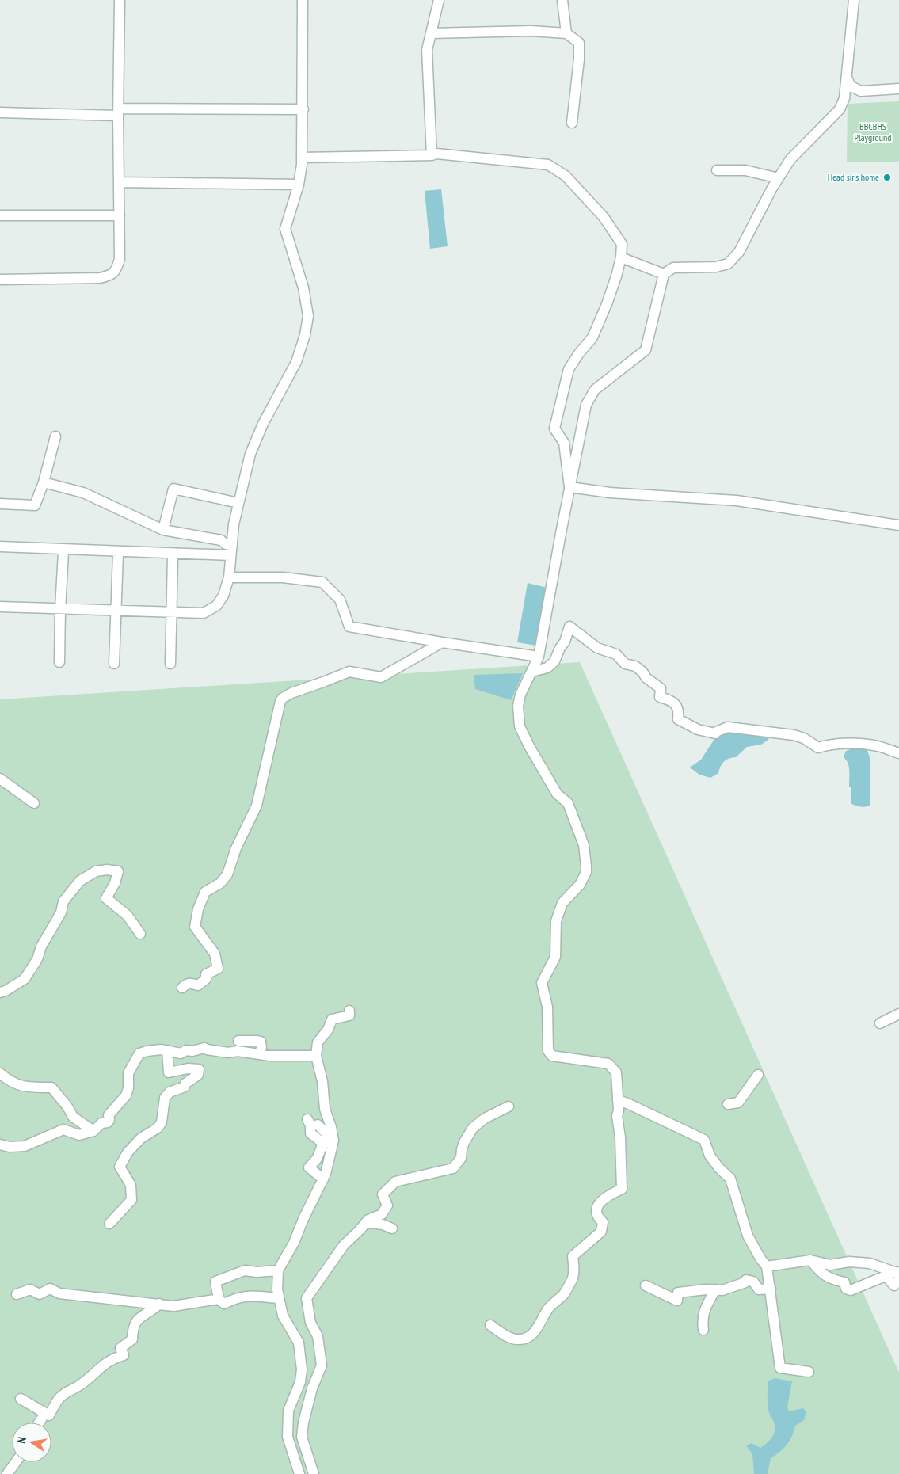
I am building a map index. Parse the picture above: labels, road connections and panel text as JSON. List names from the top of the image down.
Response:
{
  "parks": ["BBCBHS Playground"],
  "places": ["Head sir's home"],
  "north": "left"
}
